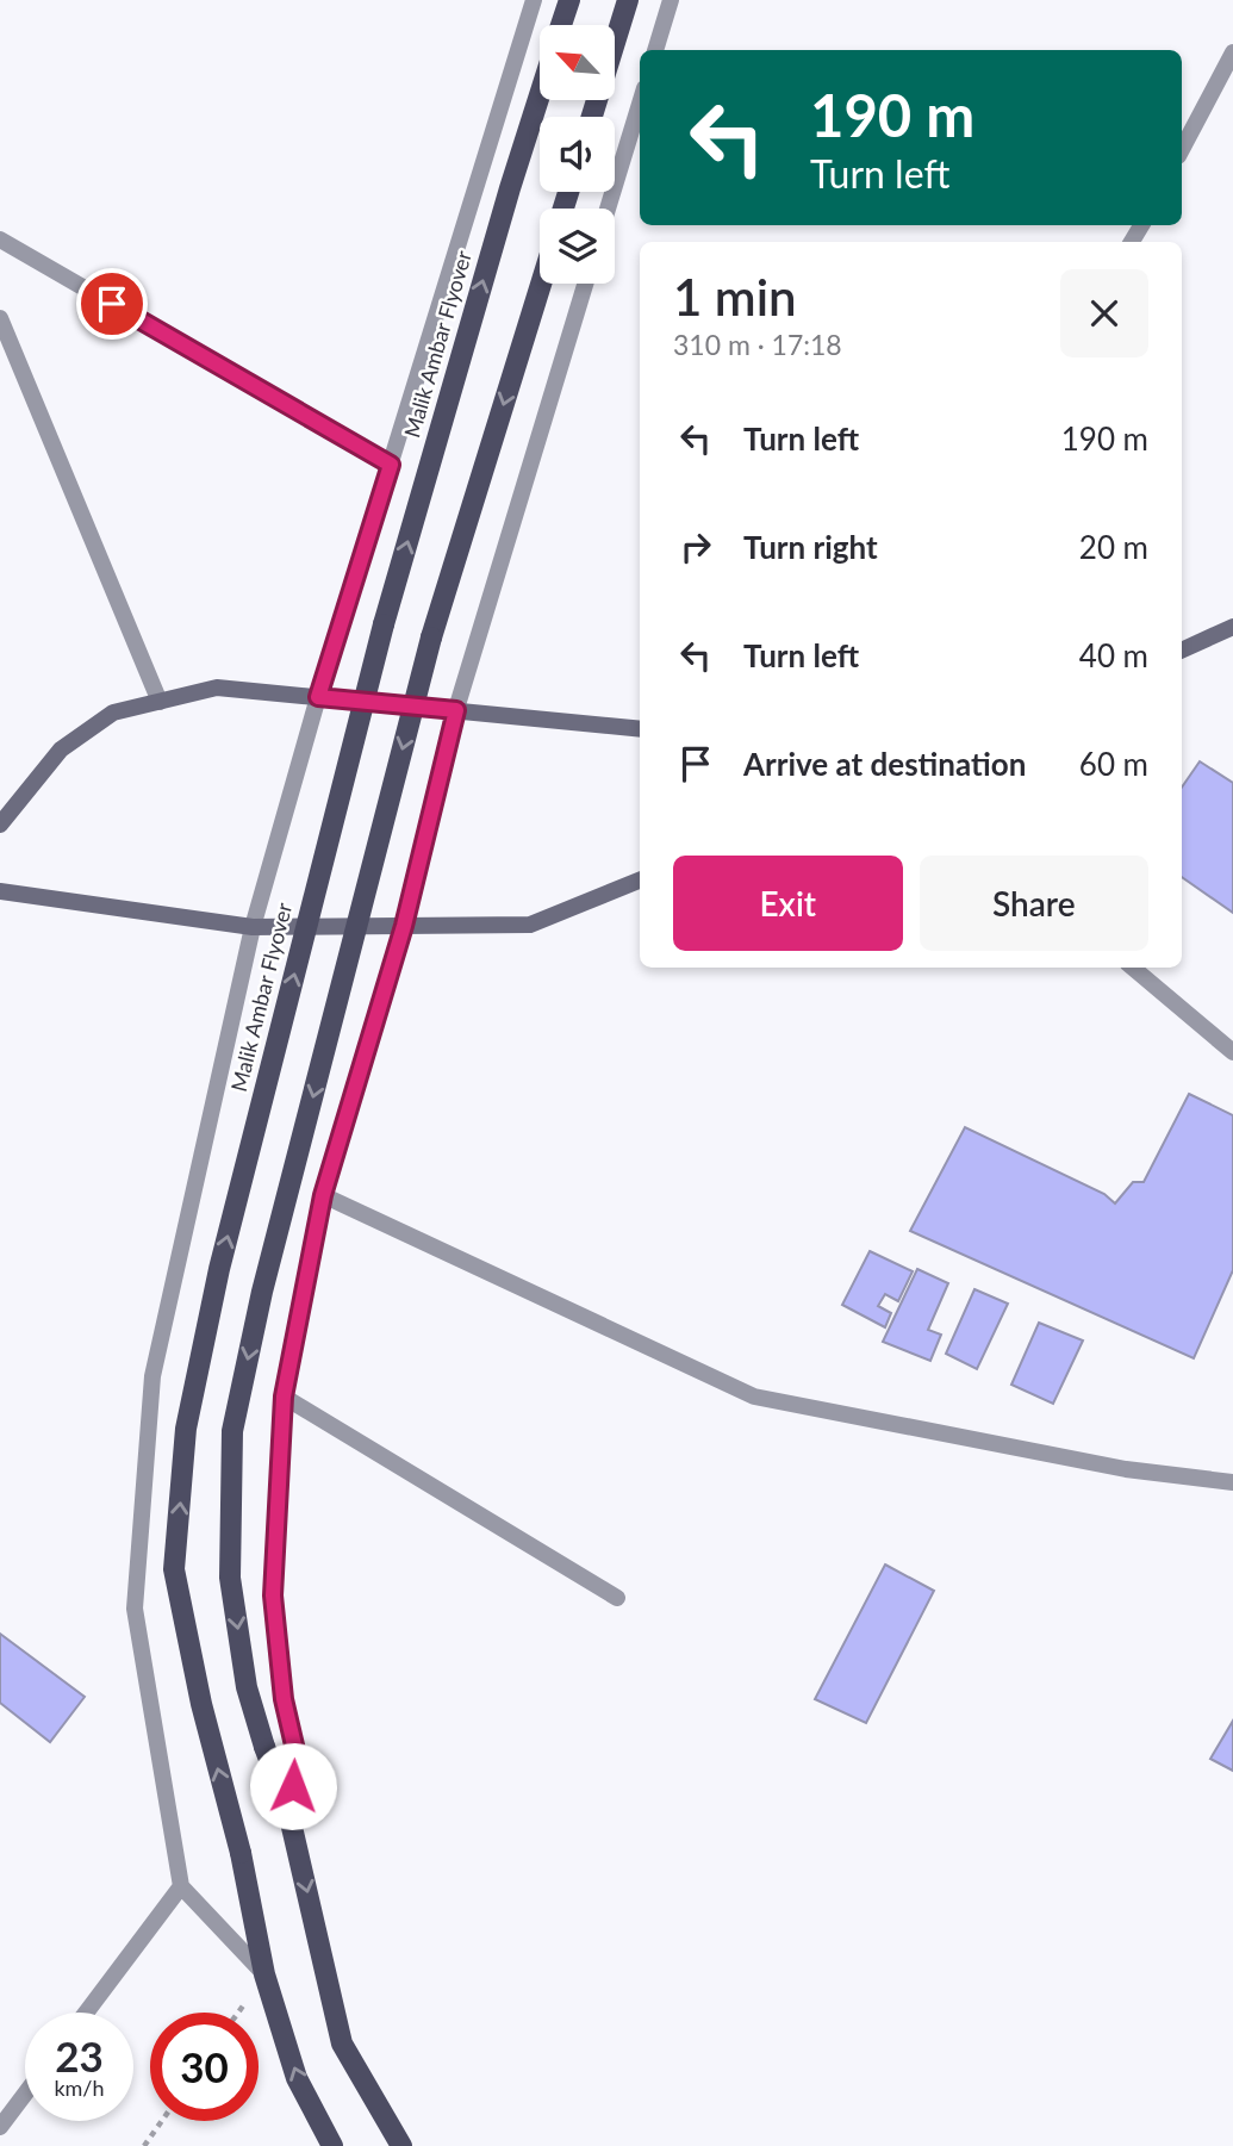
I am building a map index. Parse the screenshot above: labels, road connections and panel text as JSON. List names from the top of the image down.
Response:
{
  "streets": {
    "main road": ["Malik Ambar Flyover"]
  },
  "north": "top left",
  "page": {
    "turn": ["190 m", "Turn left"],
    "heading": ["1 min", "310 m · 17:18"],
    "list": [
      {
        "name": "Turn left",
        "value": "190 m"
      },
      {
        "name": "Turn right",
        "value": "20 m"
      },
      {
        "name": "Turn left",
        "value": "40 m"
      },
      {
        "name": "Arrive at destination",
        "value": "60 m"
      }
    ],
    "buttons": ["Exit", "Share"],
    "speed": "23 km/h",
    "limit": "30"
  }
}
